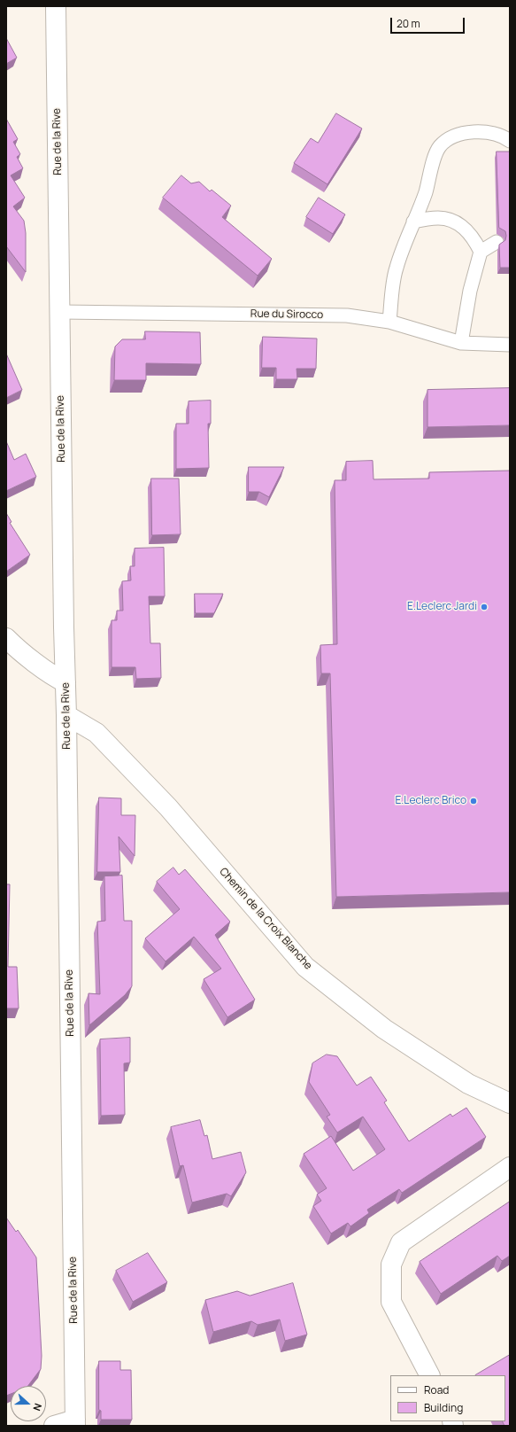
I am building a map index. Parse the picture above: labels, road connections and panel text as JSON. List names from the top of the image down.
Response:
{
  "streets": {
    "street": ["Rue de la Rive", "Chemin de la Croix Blanche"],
    "lane": ["Rue du Sirocco"]
  },
  "crossings": [
    ["Rue de la Rive", "Rue du Sirocco"],
    ["Rue de la Rive", "Chemin de la Croix Blanche"]
  ],
  "places": ["E.Leclerc Jardi", "E.Leclerc Brico"],
  "legend": ["Road", "Building"],
  "scale_bar": "20 m",
  "north": "right"
}
